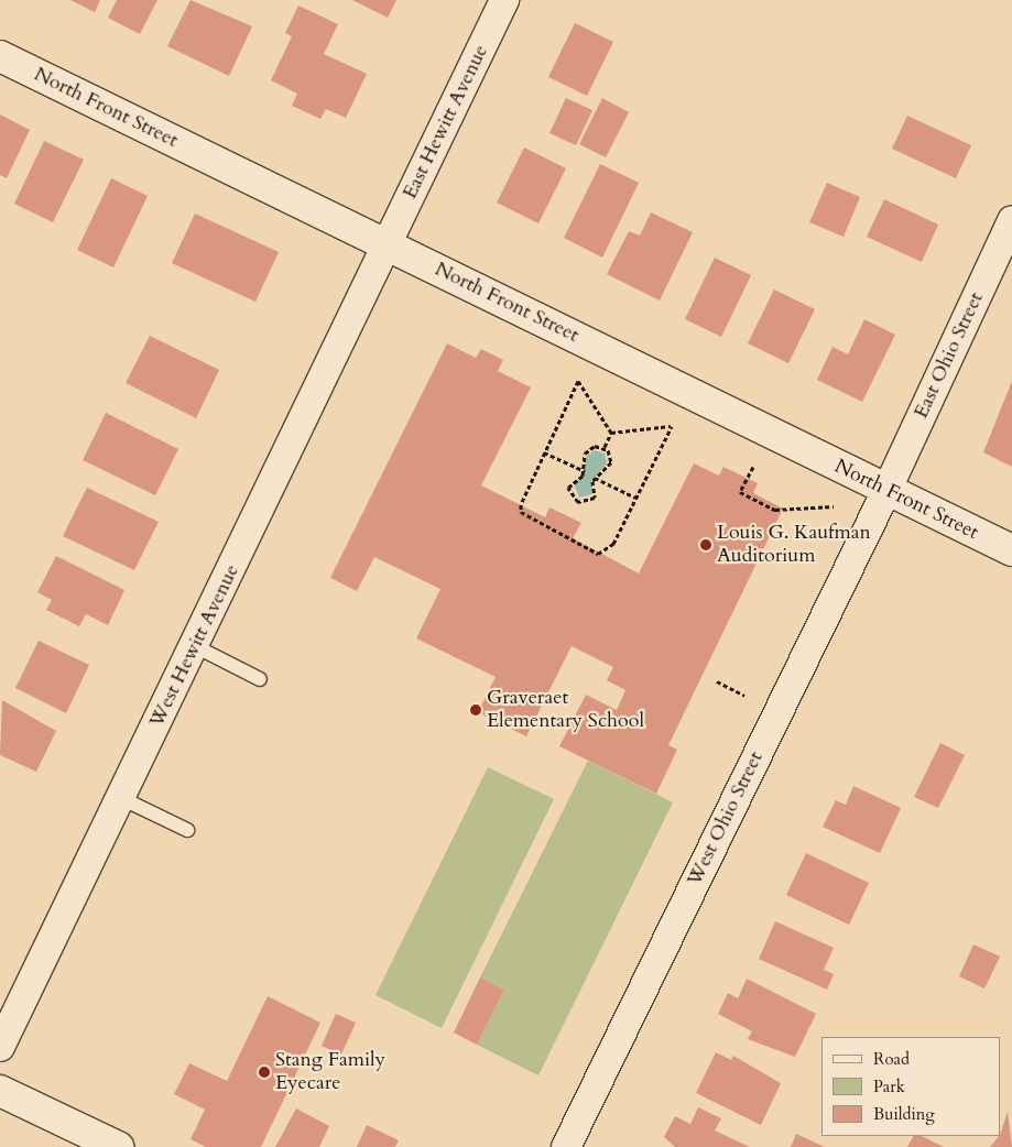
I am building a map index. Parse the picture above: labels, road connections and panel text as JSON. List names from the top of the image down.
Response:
{
  "streets": {
    "street": [
      "North Front Street",
      "East Hewitt Avenue",
      "East Ohio Street",
      "West Hewitt Avenue",
      "West Ohio Street"
    ]
  },
  "crossings": [
    ["North Front Street", "East Hewitt Avenue"],
    ["North Front Street", "East Ohio Street"],
    ["North Front Street", "West Hewitt Avenue"],
    ["North Front Street", "West Ohio Street"],
    ["East Hewitt Avenue", "West Hewitt Avenue"],
    ["East Ohio Street", "West Ohio Street"]
  ],
  "places": ["Louis G. Kaufman Auditorium", "Graveraet Elementary School", "Stang Family Eyecare"],
  "legend": ["Road", "Park", "Building"]
}
